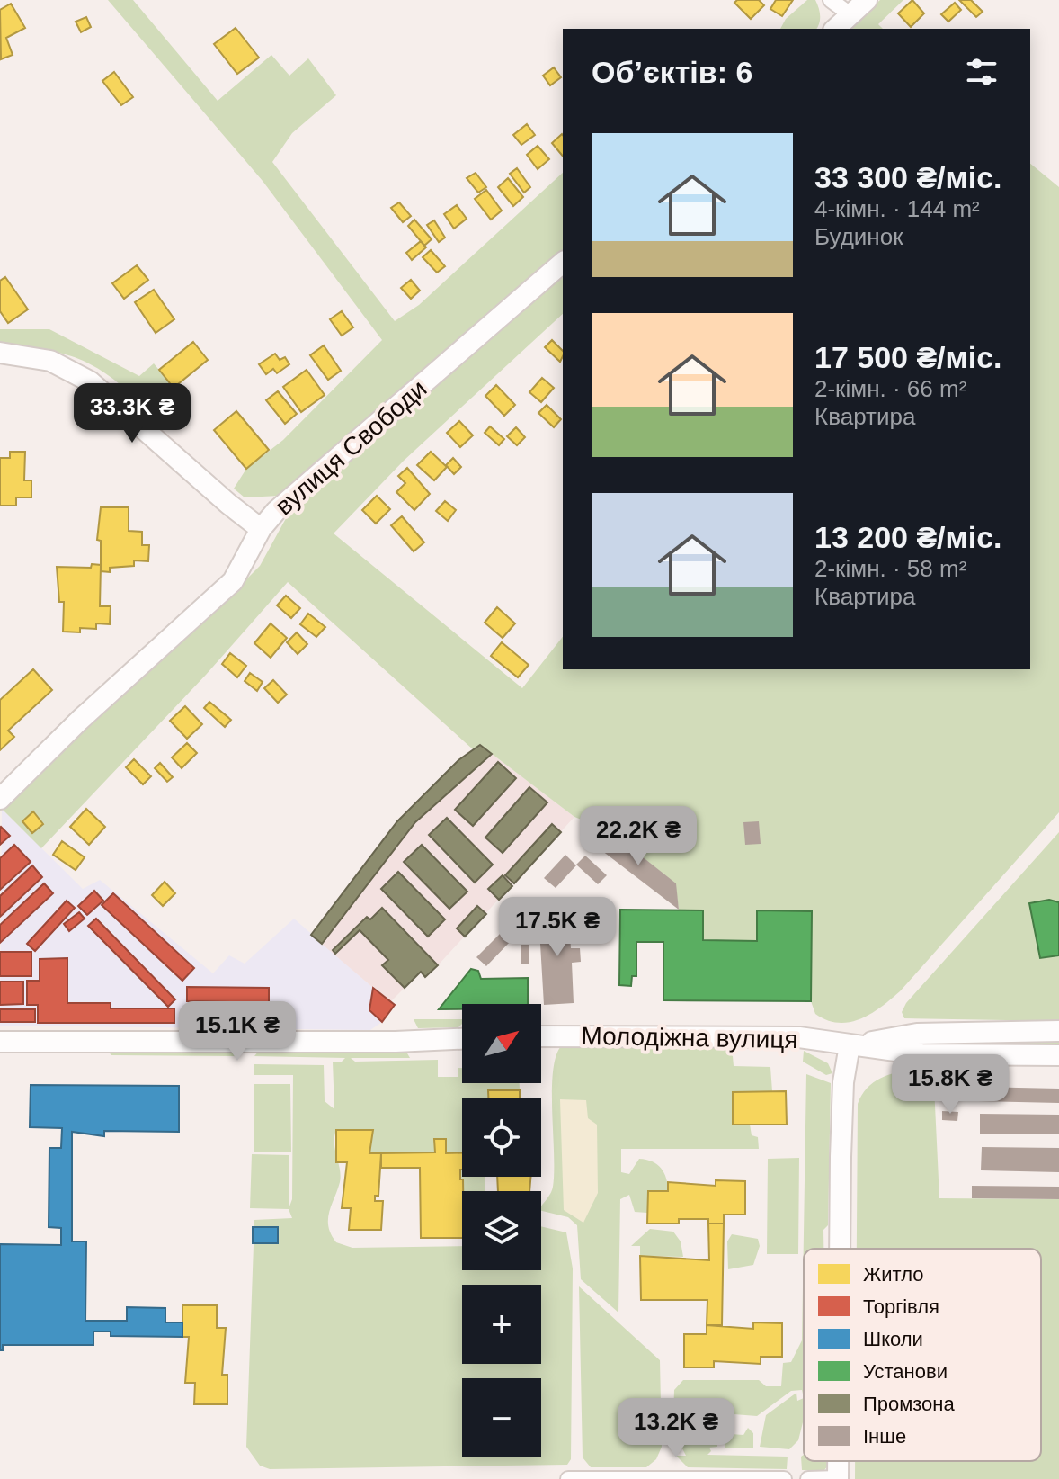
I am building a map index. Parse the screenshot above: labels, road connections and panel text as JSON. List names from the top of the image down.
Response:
{
  "streets": {
    "street": ["вулиця Свободи", "Молодіжна вулиця"]
  },
  "legend": [
    "Житло",
    "Торгівля",
    "Школи",
    "Установи",
    "Промзона",
    "Інше"
  ],
  "north": "top right",
  "page": {
    "heading": "Об’єктів: 6",
    "list": [
      {
        "name": "33 300 ₴/міс.",
        "note": "4-кімн. · 144 m² · Будинок"
      },
      {
        "name": "17 500 ₴/міс.",
        "note": "2-кімн. · 66 m² · Квартира"
      },
      {
        "name": "13 200 ₴/міс.",
        "note": "2-кімн. · 58 m² · Квартира"
      }
    ],
    "price": [
      "33.3K ₴",
      "22.2K ₴",
      "17.5K ₴",
      "15.1K ₴",
      "15.8K ₴",
      "13.2K ₴"
    ],
    "map_buttons": ["+", "−"]
  }
}
